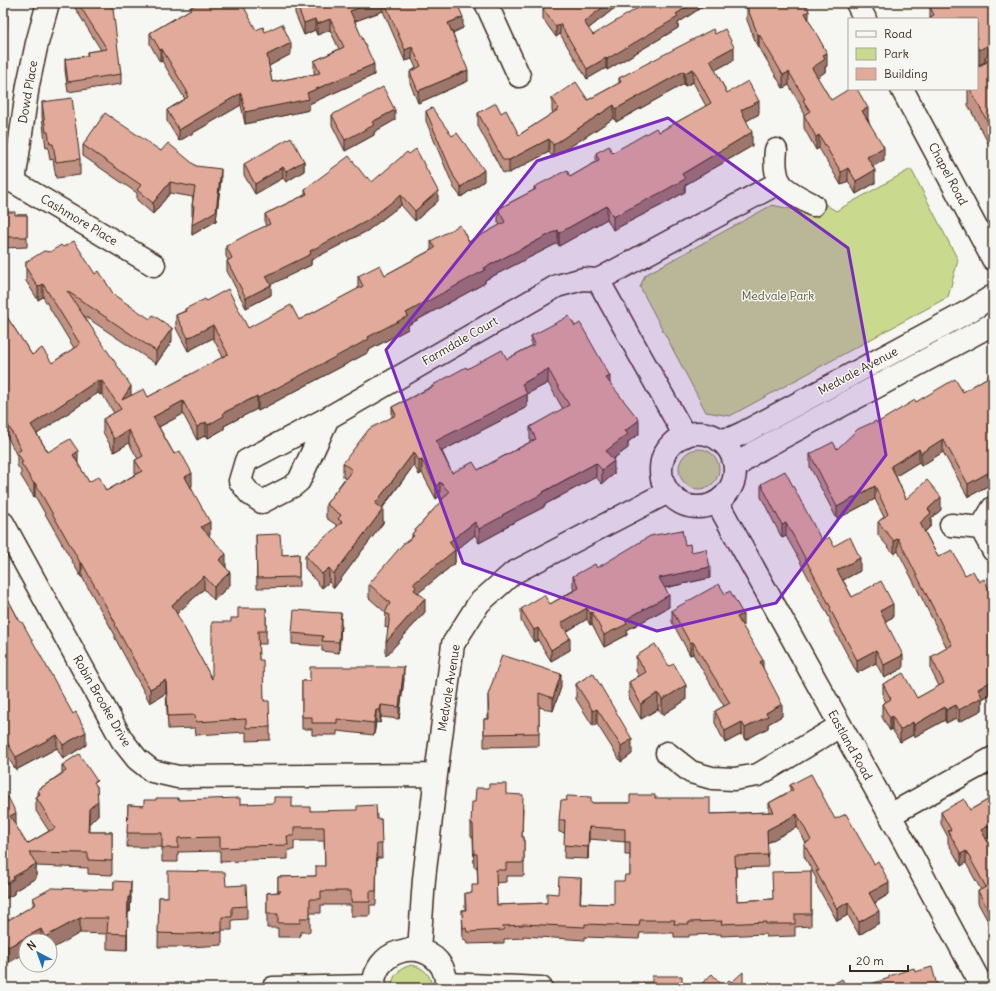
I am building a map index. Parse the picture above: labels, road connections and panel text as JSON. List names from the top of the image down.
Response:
{
  "streets": {
    "street": [
      "Dowd Place",
      "Chapel Road",
      "Cashmore Place",
      "Farmdale Court",
      "Medvale Avenue",
      "Robin Brooke Drive",
      "Eastland Road"
    ]
  },
  "crossings": [
    ["Dowd Place", "Cashmore Place"],
    ["Medvale Avenue", "Robin Brooke Drive"],
    ["Medvale Avenue", "Eastland Road"]
  ],
  "parks": ["Medvale Park"],
  "legend": ["Road", "Park", "Building"],
  "scale_bar": "20 m",
  "north": "top left"
}
